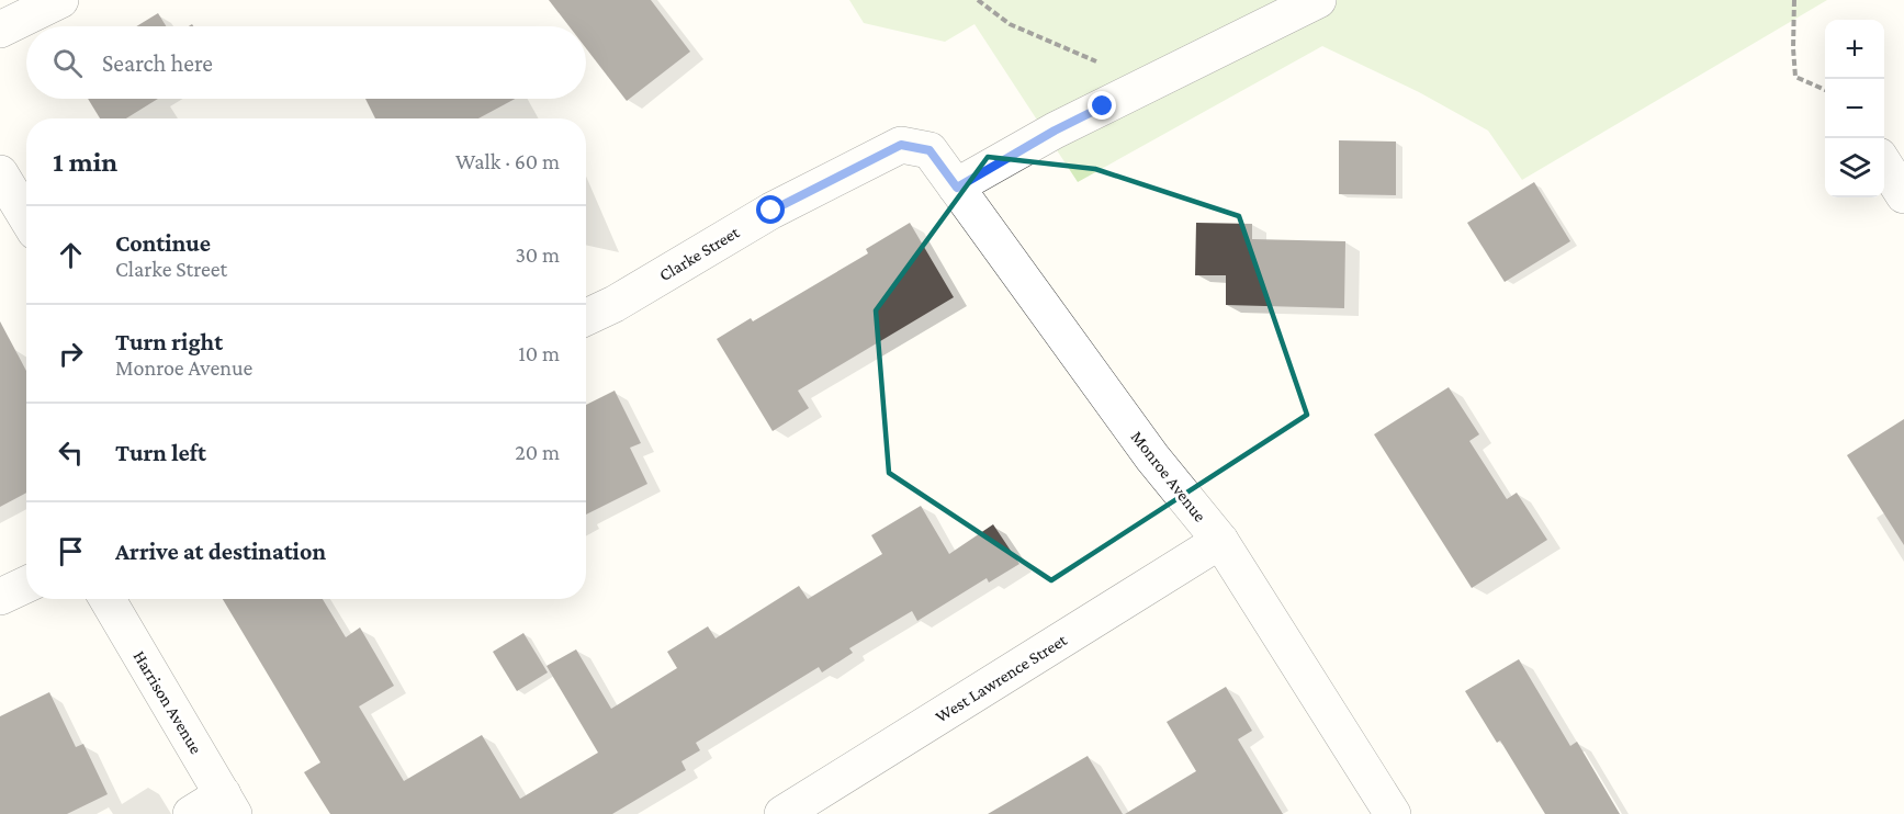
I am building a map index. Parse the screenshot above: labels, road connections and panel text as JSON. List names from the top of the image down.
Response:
{
  "streets": {
    "street": [
      "Clarke Street",
      "Monroe Avenue",
      "West Lawrence Street",
      "Harrison Avenue"
    ]
  },
  "crossings": [
    ["Clarke Street", "Monroe Avenue"],
    ["Monroe Avenue", "West Lawrence Street"]
  ],
  "page": {
    "map_buttons": ["+", "−"],
    "search": "Search here",
    "heading": ["1 min", "Walk · 60 m"],
    "list": [
      ["Continue", "Clarke Street", "30 m"],
      ["Turn right", "Monroe Avenue", "10 m"],
      ["Turn left", "20 m"],
      "Arrive at destination"
    ]
  }
}
